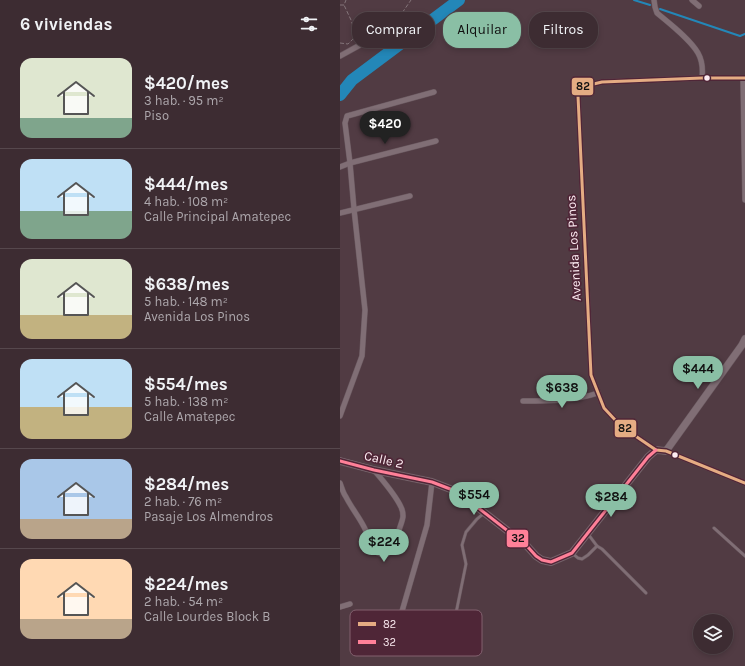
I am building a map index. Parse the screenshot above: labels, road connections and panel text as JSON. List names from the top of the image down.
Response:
{
  "streets": {
    "street": ["Avenida Los Pinos", "Calle 2"]
  },
  "lines": ["transit line 82", "transit line 32"],
  "legend": ["82", "32"],
  "page": {
    "heading": "6 viviendas",
    "chip": ["Comprar", "Alquilar", "Filtros"],
    "list": [
      {
        "name": "$420/mes",
        "note": "3 hab. · 95 m² · Piso"
      },
      {
        "name": "$444/mes",
        "note": "4 hab. · 108 m² · Calle Principal Amatepec"
      },
      {
        "name": "$638/mes",
        "note": "5 hab. · 148 m² · Avenida Los Pinos"
      },
      {
        "name": "$554/mes",
        "note": "5 hab. · 138 m² · Calle Amatepec"
      },
      {
        "name": "$284/mes",
        "note": "2 hab. · 76 m² · Pasaje Los Almendros"
      },
      {
        "name": "$224/mes",
        "note": "2 hab. · 54 m² · Calle Lourdes Block B"
      }
    ],
    "price": [
      "$420",
      "$444",
      "$638",
      "$554",
      "$284",
      "$224"
    ]
  }
}
